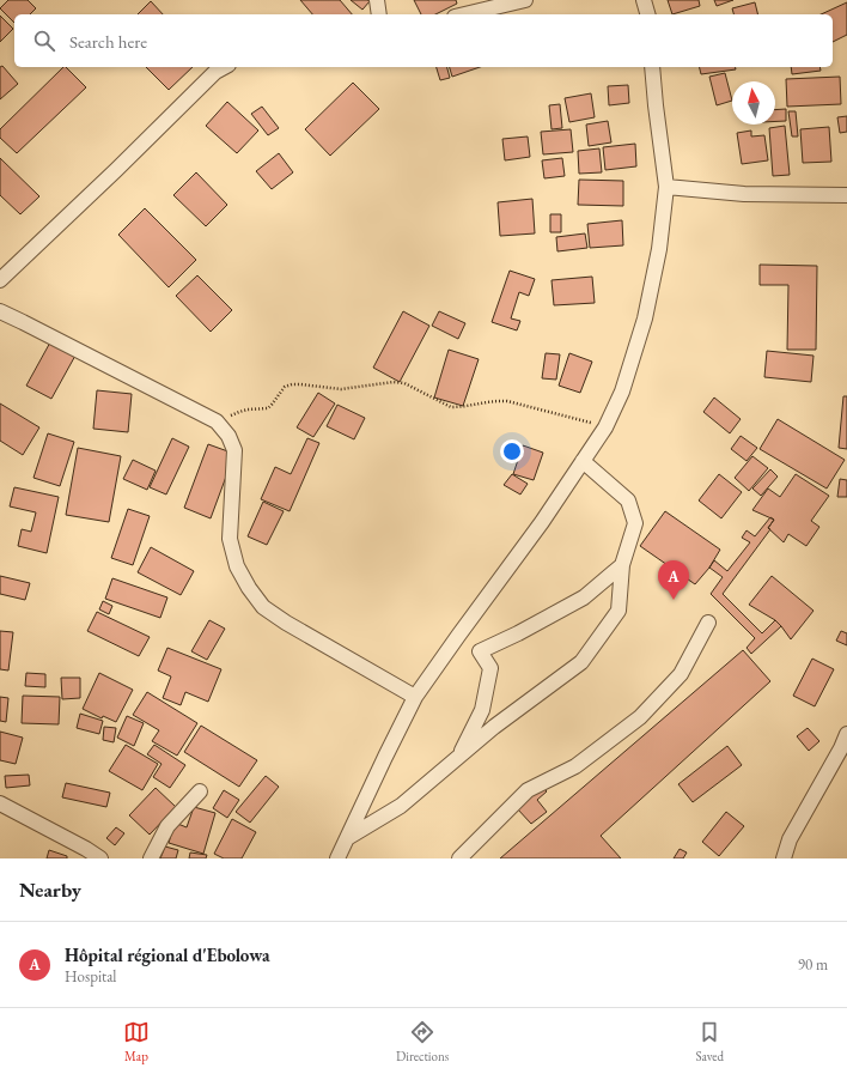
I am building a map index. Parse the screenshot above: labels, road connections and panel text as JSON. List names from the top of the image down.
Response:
{
  "north": "top",
  "page": {
    "search": "Search here",
    "pins": "A",
    "heading": "Nearby",
    "list": [
      {
        "mark": "A",
        "name": "Hôpital régional d'Ebolowa",
        "note": "Hospital",
        "value": "90 m"
      }
    ],
    "nav": ["Map", "Directions", "Saved"]
  }
}
